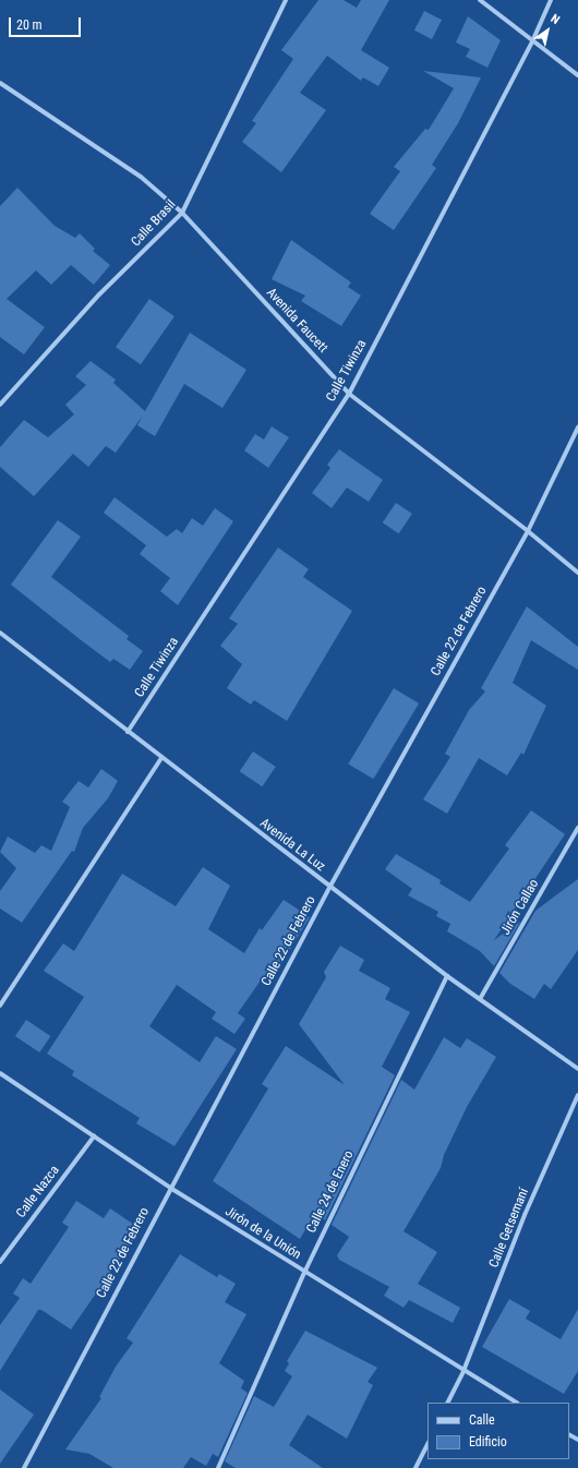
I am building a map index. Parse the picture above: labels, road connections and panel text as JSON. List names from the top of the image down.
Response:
{
  "streets": {
    "street": [
      "Calle Brasil",
      "Avenida Faucett",
      "Calle Tiwinza",
      "Calle 22 de Febrero",
      "Avenida La Luz",
      "Jirón Callao",
      "Calle Nazca",
      "Calle 24 de Enero",
      "Calle Getsemaní",
      "Jirón de la Unión"
    ]
  },
  "crossings": [
    ["Calle Brasil", "Avenida Faucett"],
    ["Avenida Faucett", "Calle Tiwinza"],
    ["Avenida Faucett", "Calle 22 de Febrero"],
    ["Calle Tiwinza", "Avenida La Luz"],
    ["Calle 22 de Febrero", "Avenida La Luz"],
    ["Calle 22 de Febrero", "Jirón de la Unión"],
    ["Avenida La Luz", "Jirón Callao"],
    ["Avenida La Luz", "Calle 24 de Enero"],
    ["Calle Nazca", "Jirón de la Unión"],
    ["Calle 24 de Enero", "Jirón de la Unión"],
    ["Calle Getsemaní", "Jirón de la Unión"]
  ],
  "legend": ["Calle", "Edificio"],
  "scale_bar": "20 m",
  "north": "top right"
}
